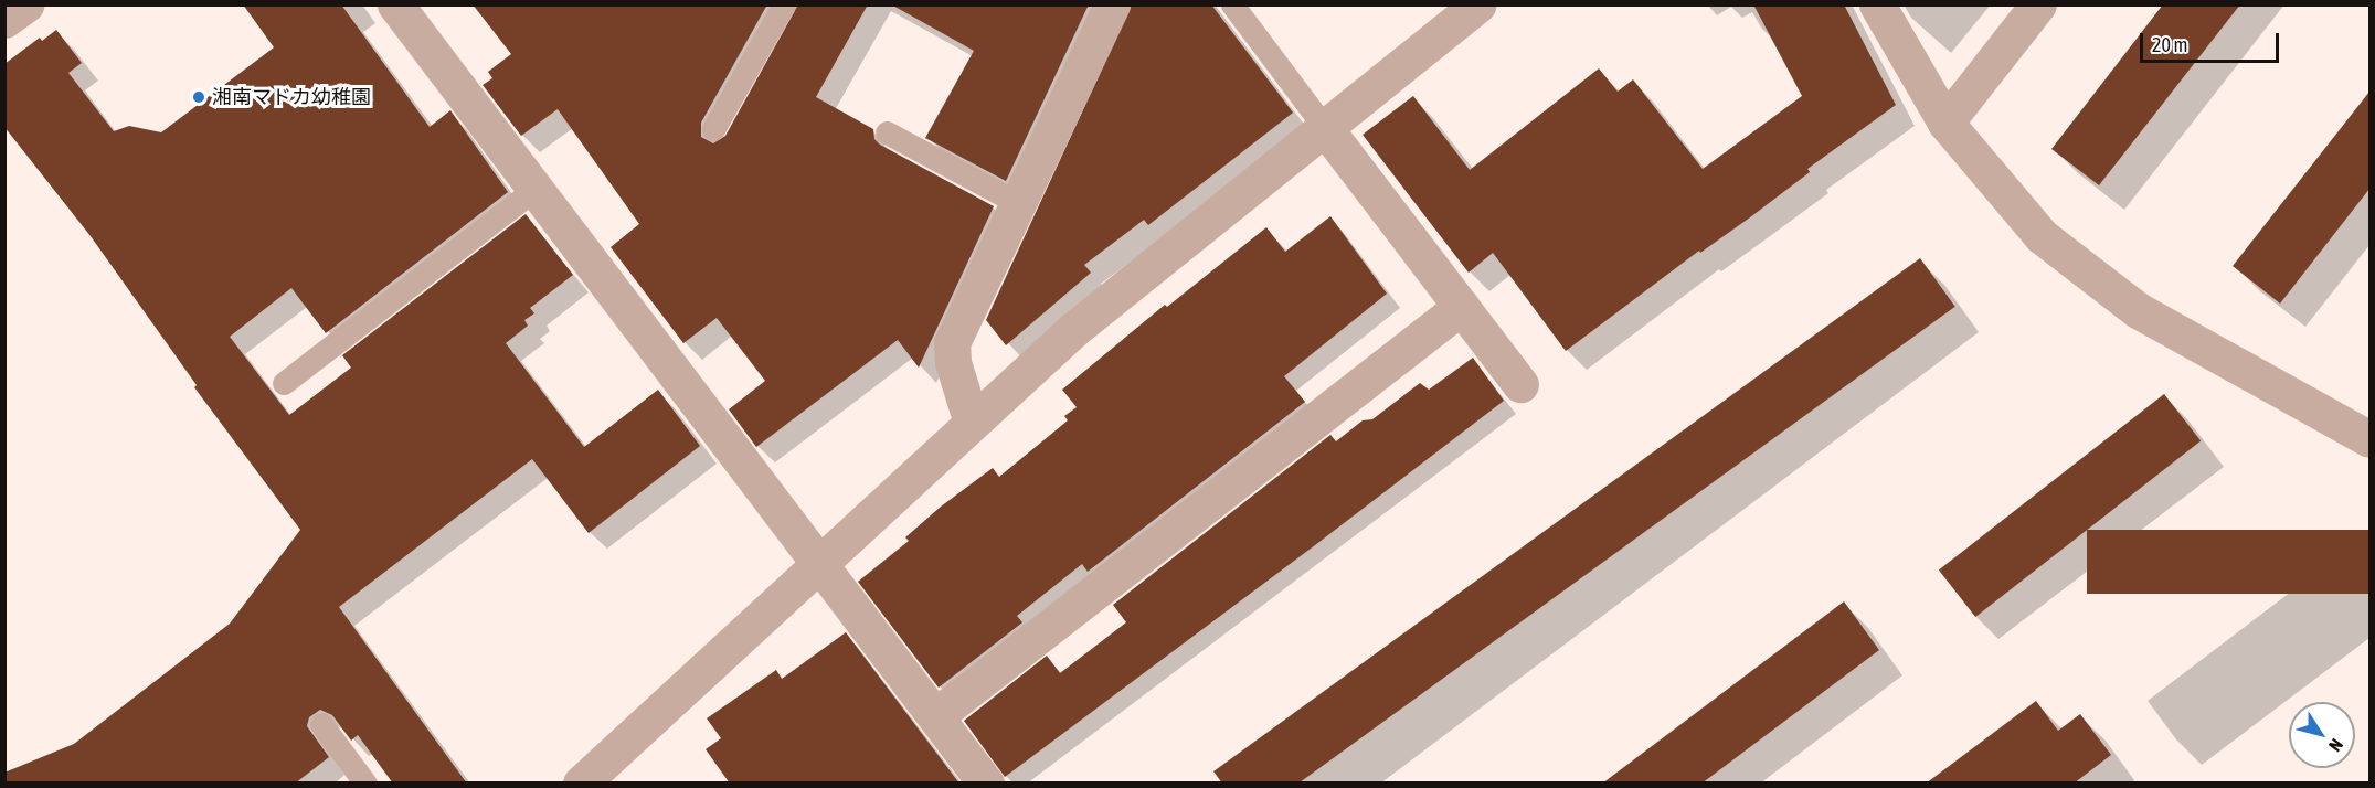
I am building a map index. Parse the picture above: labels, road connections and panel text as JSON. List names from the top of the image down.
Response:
{
  "places": ["湘南マドカ幼稚園"],
  "scale_bar": "20 m",
  "north": "bottom right"
}
